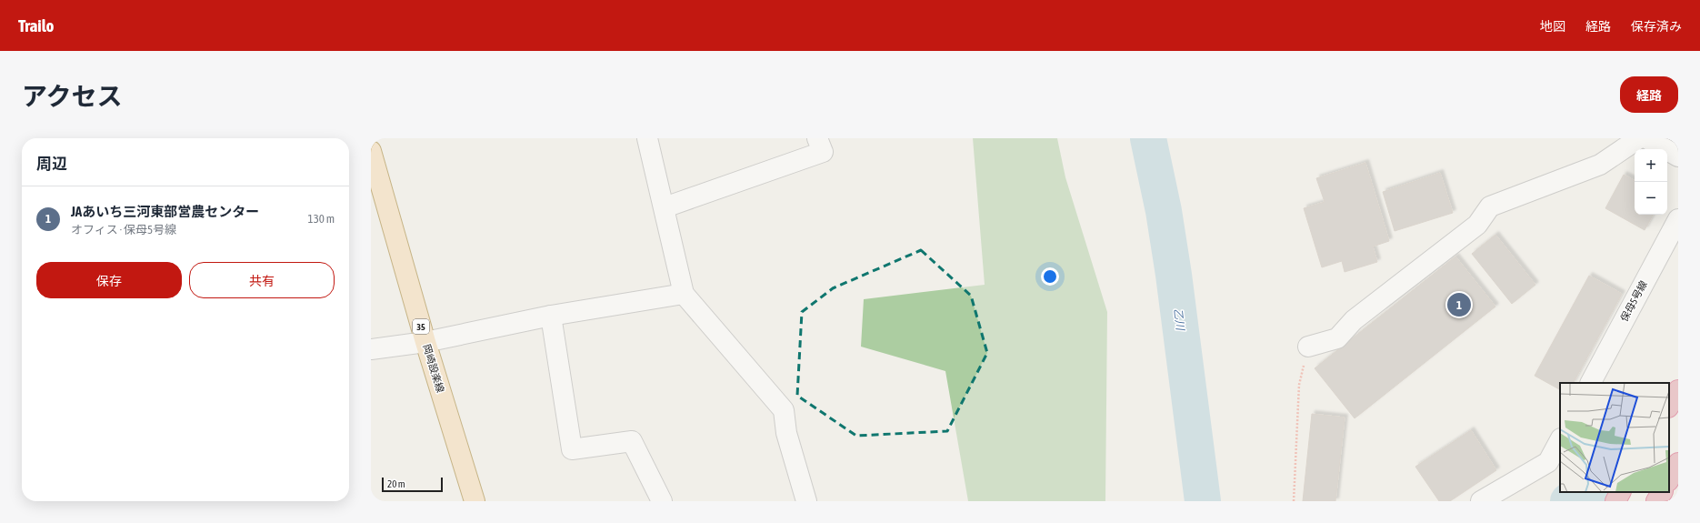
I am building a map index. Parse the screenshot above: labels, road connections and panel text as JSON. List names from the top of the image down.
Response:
{
  "streets": {
    "main road": ["35", "岡崎設楽線"],
    "street": ["保母5号線"]
  },
  "water": ["乙川"],
  "scale_bar": "20 m",
  "page": {
    "header": "Trailo",
    "nav": ["地図", "経路", "保存済み"],
    "title": "アクセス",
    "buttons": [
      "経路",
      ["保存", "共有"]
    ],
    "heading": "周辺",
    "map_buttons": ["+", "−"],
    "list": [
      {
        "mark": "1",
        "name": "JAあいち三河東部営農センター",
        "note": "オフィス · 保母5号線",
        "value": "130 m"
      }
    ],
    "pins": "1",
    "scale": "20 m"
  }
}
